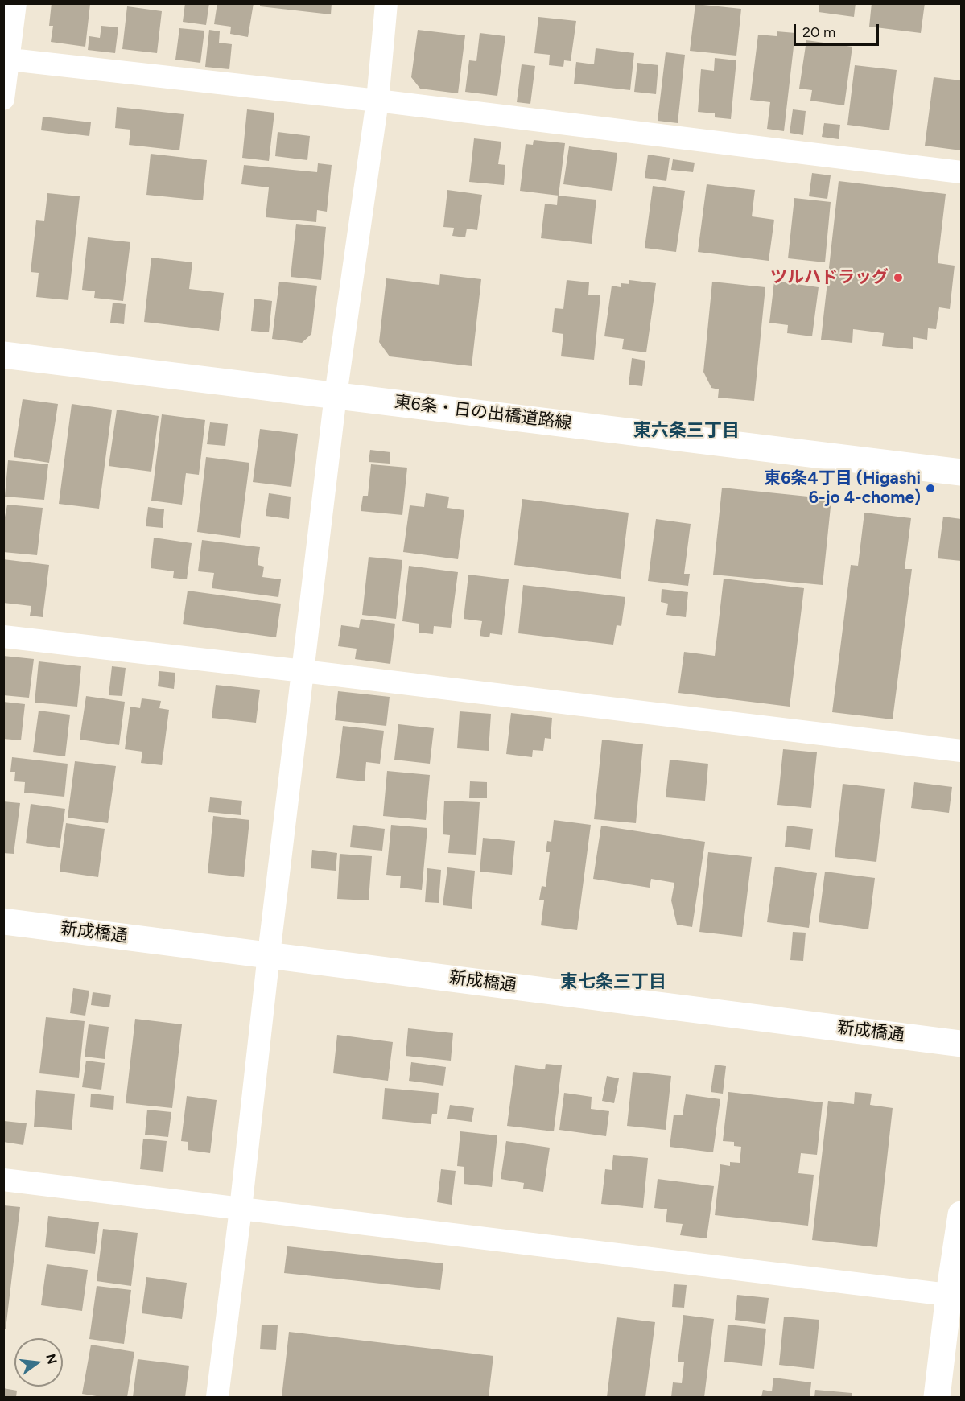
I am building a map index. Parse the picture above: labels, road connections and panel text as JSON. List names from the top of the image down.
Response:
{
  "streets": {
    "street": ["東6条・日の出橋道路線", "新成橋通"]
  },
  "districts": ["東六条三丁目", "東七条三丁目"],
  "places": ["ツルハドラッグ", "東6条4丁目 (Higashi 6-jo 4-chome)"],
  "scale_bar": "20 m",
  "north": "right"
}
